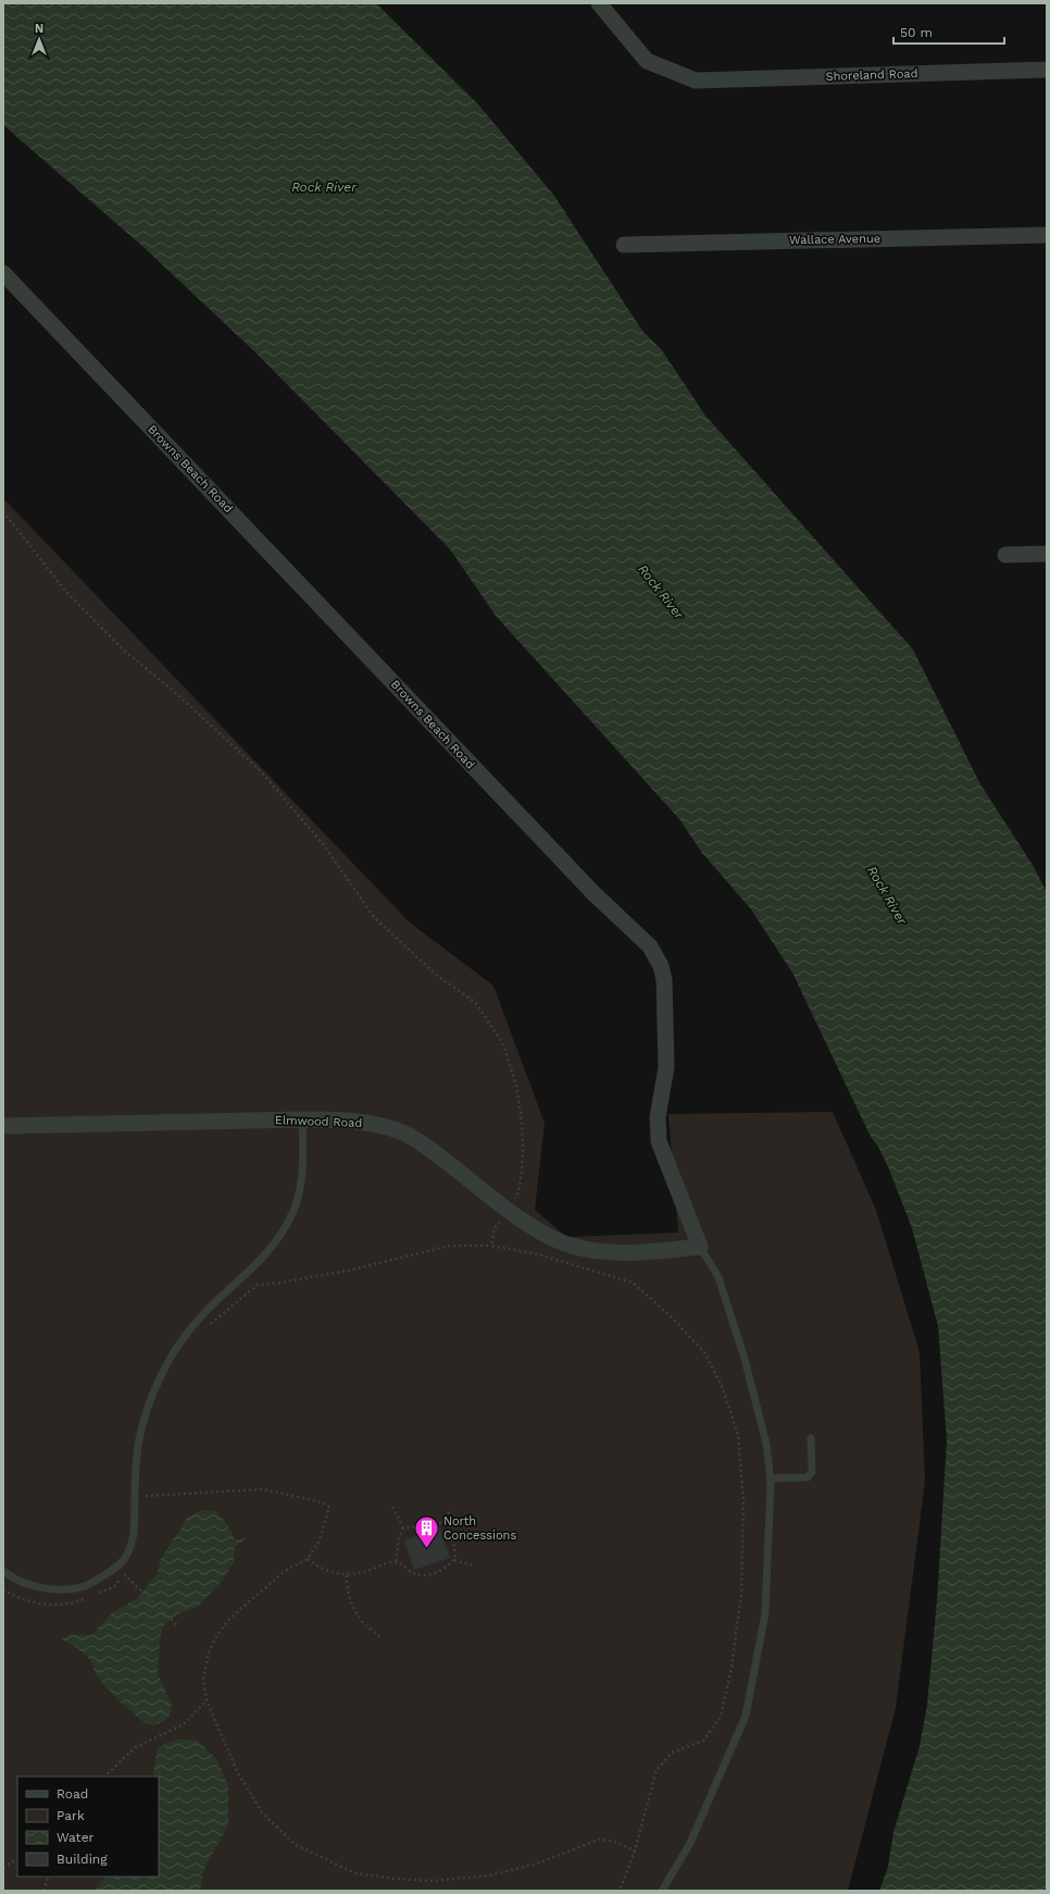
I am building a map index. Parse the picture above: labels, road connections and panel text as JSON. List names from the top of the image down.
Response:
{
  "streets": {
    "street": [
      "Shoreland Road",
      "Wallace Avenue",
      "Browns Beach Road",
      "Elmwood Road"
    ]
  },
  "crossings": [
    ["Browns Beach Road", "Elmwood Road"]
  ],
  "water": ["Rock River"],
  "places": {
    "building": ["North Concessions"]
  },
  "legend": [
    "Road",
    "Park",
    "Water",
    "Building"
  ],
  "scale_bar": "50 m",
  "north": "top"
}
